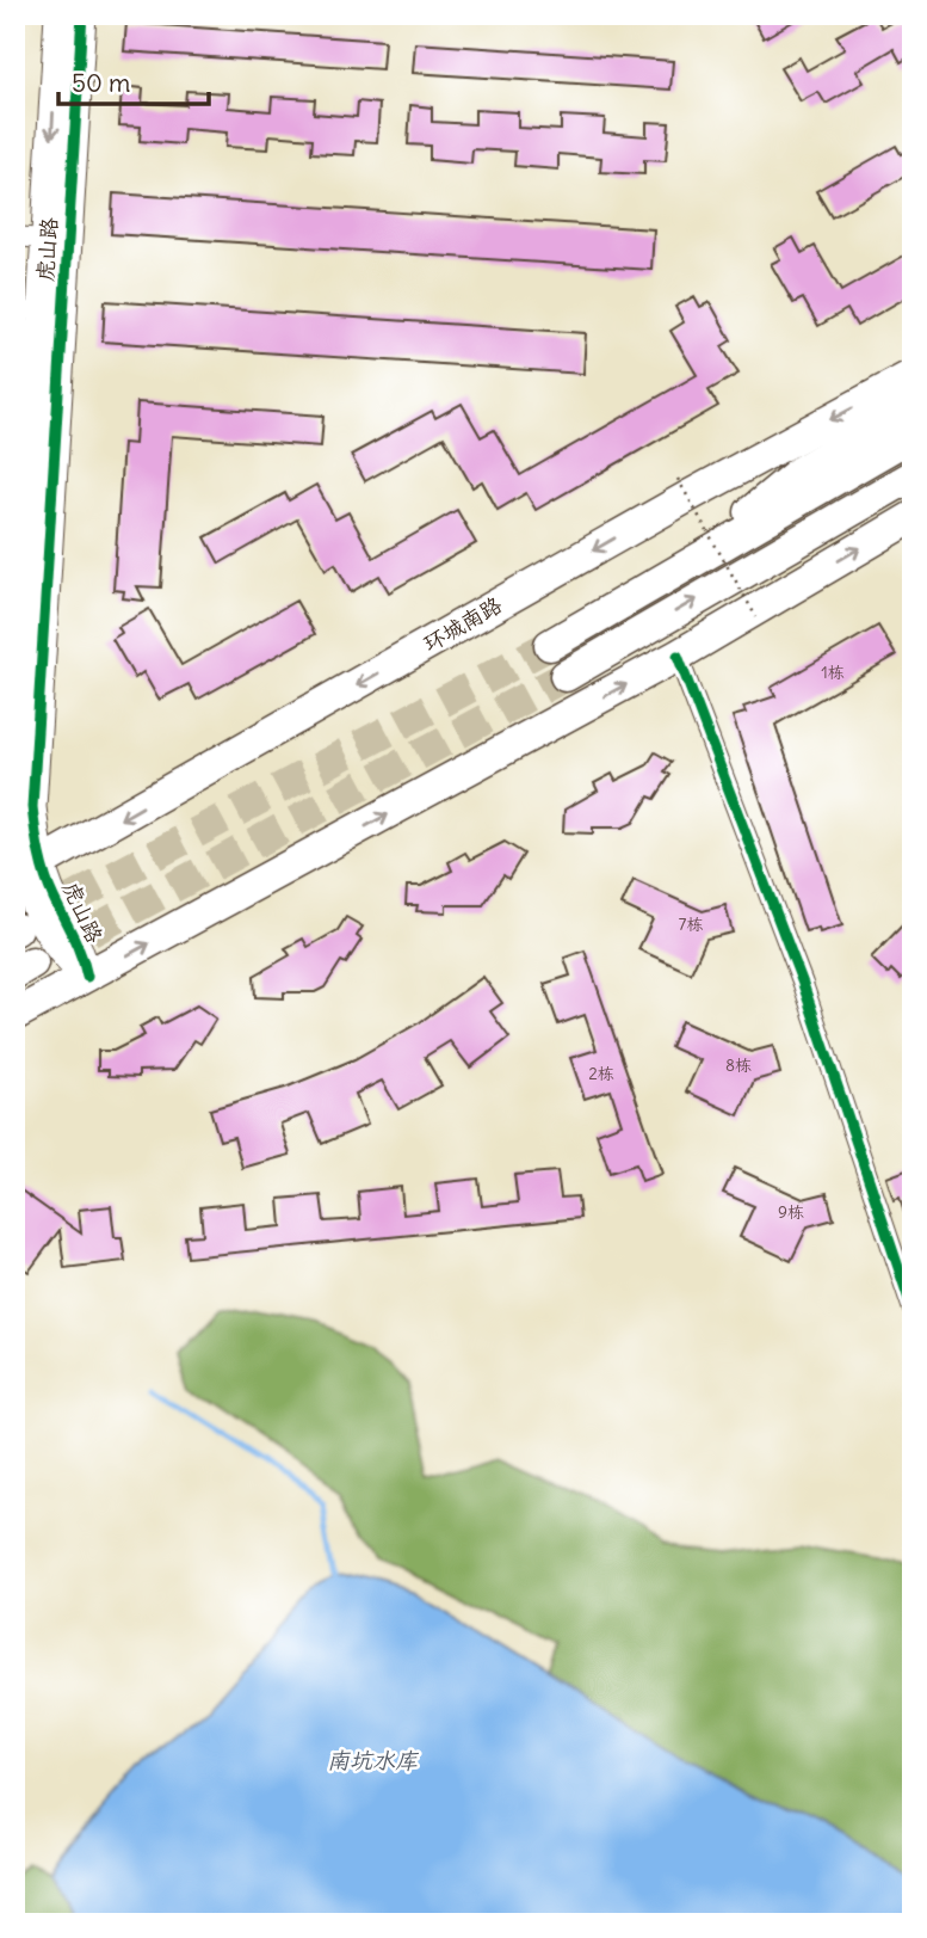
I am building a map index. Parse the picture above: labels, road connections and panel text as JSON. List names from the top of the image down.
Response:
{
  "streets": {
    "main road": ["环城南路"],
    "street": ["虎山路"]
  },
  "crossings": [
    ["虎山路", "环城南路"]
  ],
  "water": ["南坑水库"],
  "house_numbers": [
    "1栋",
    "7栋",
    "8栋",
    "2栋",
    "9栋"
  ],
  "scale_bar": "50 m"
}
